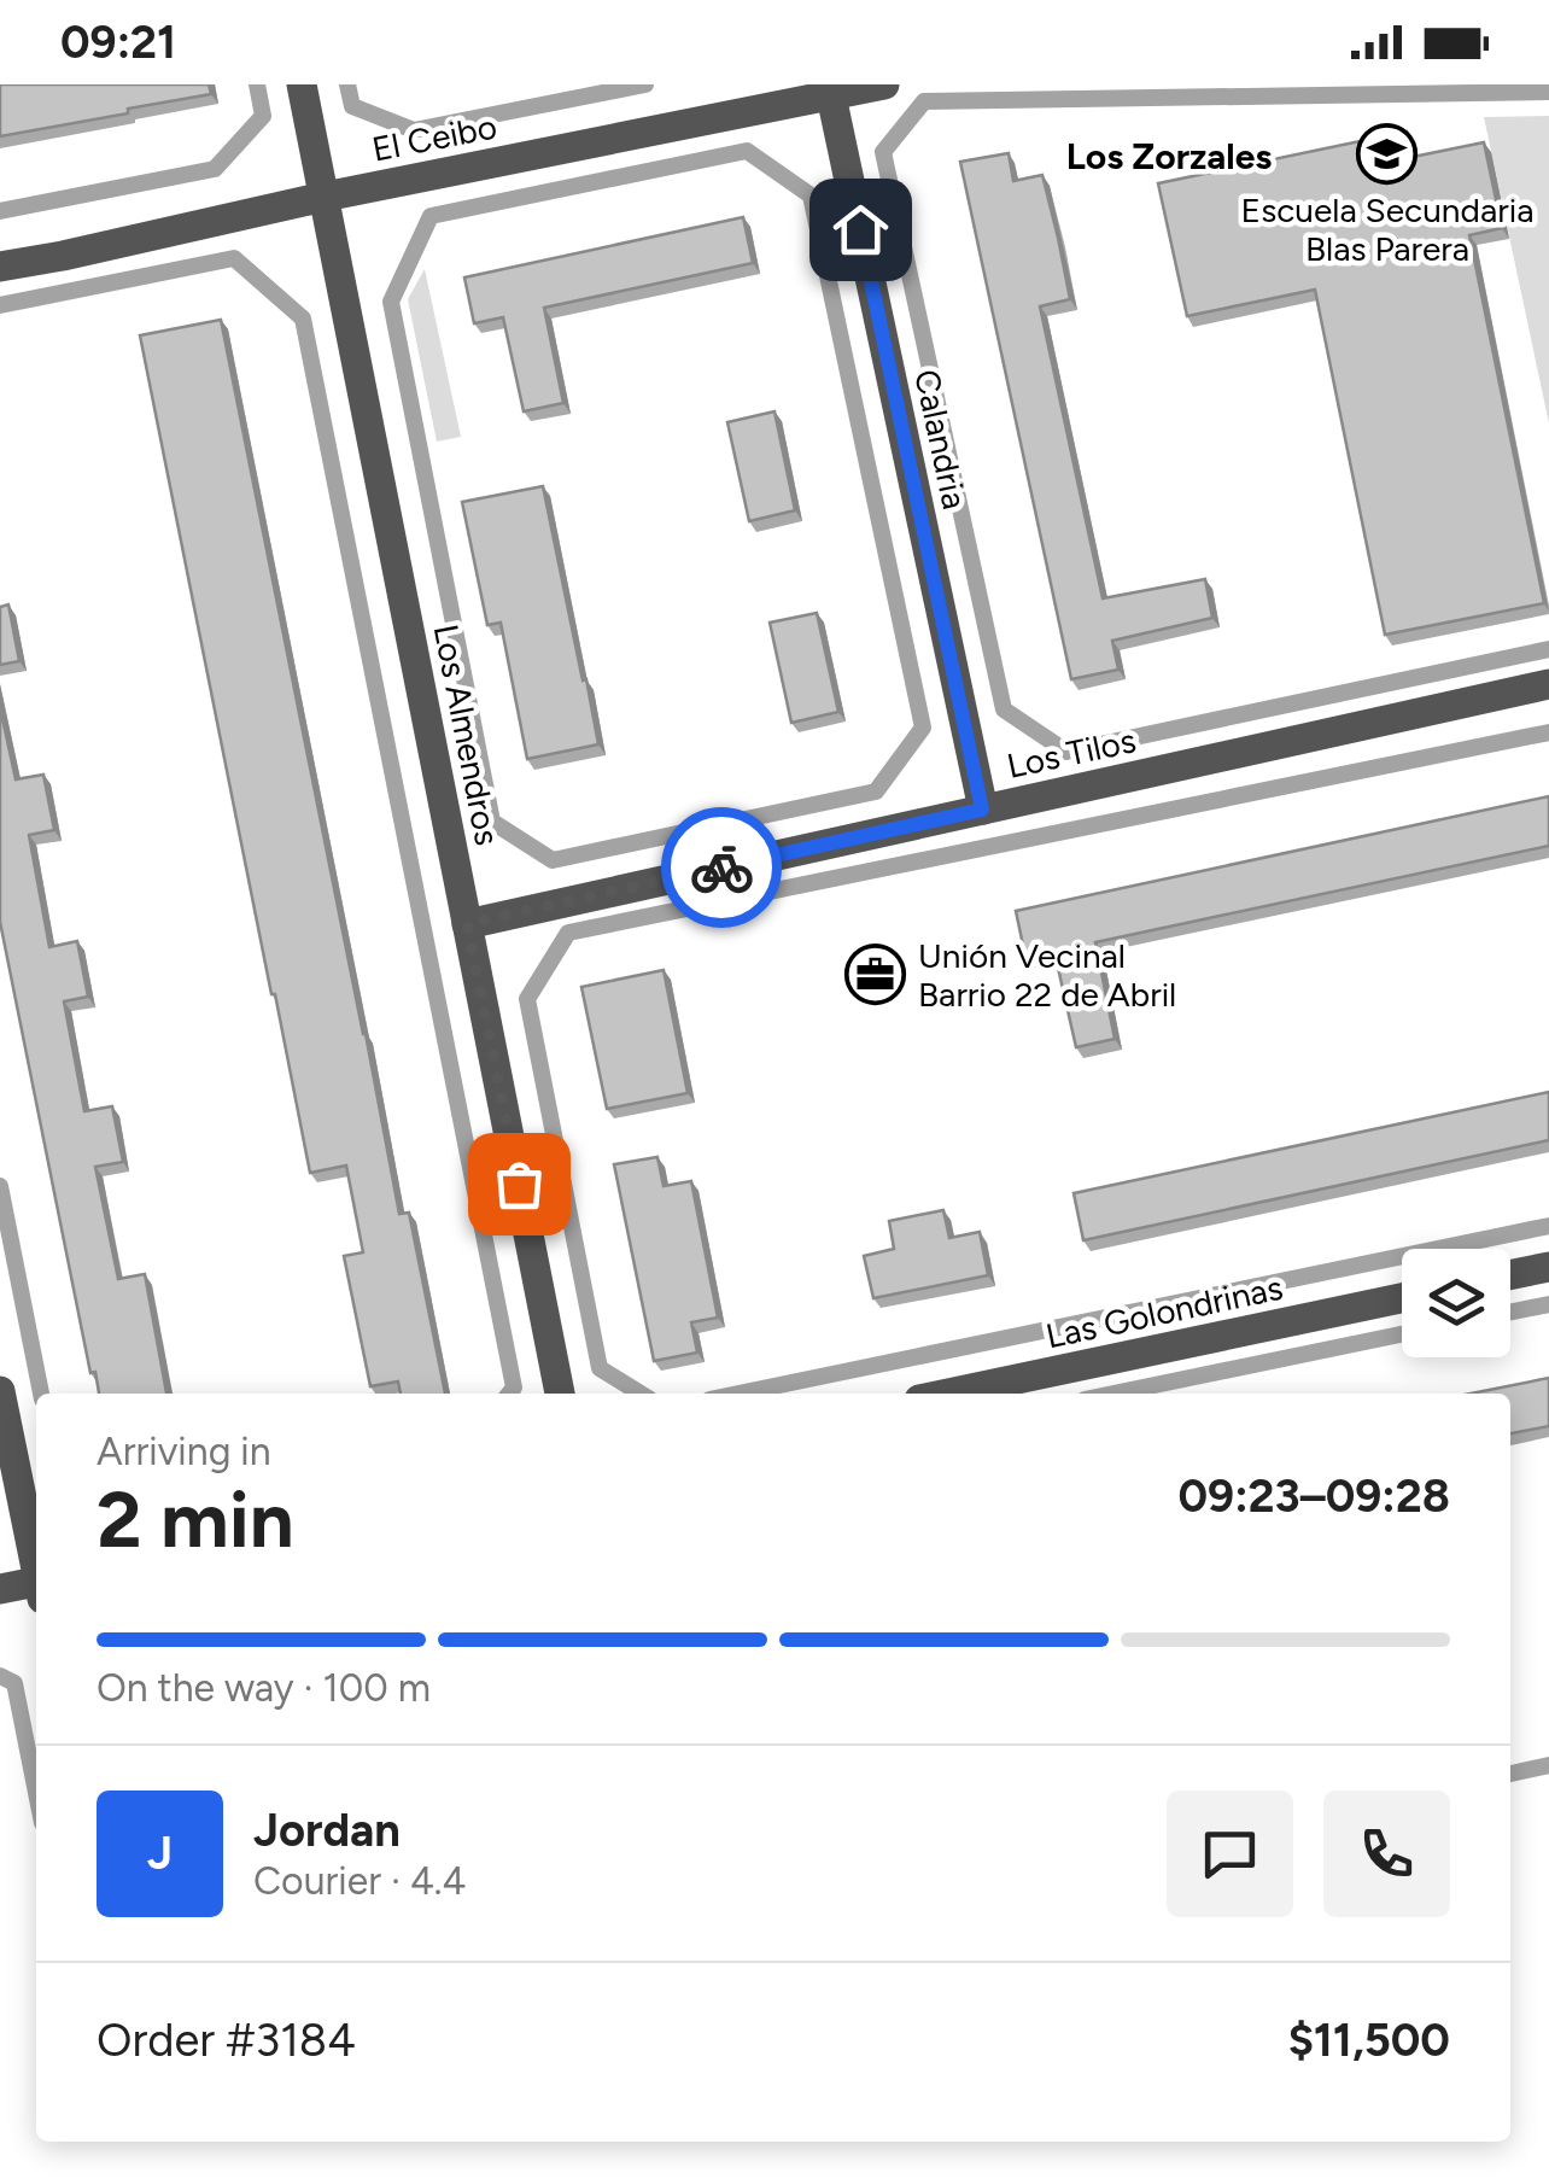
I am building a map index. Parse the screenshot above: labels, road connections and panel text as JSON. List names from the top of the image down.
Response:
{
  "streets": {
    "street": [
      "El Ceibo",
      "Calandria",
      "Los Almendros",
      "Los Tilos",
      "Las Golondrinas"
    ]
  },
  "crossings": [
    ["El Ceibo", "Calandria"],
    ["El Ceibo", "Los Almendros"],
    ["Calandria", "Los Tilos"],
    ["Los Almendros", "Los Tilos"]
  ],
  "districts": ["Los Zorzales"],
  "places": {
    "school or university": ["Escuela Secundaria Blas Parera"],
    "office": ["Unión Vecinal Barrio 22 de Abril"]
  },
  "page": {
    "status": "09:21",
    "heading": ["2 min", "Arriving in", "09:23–09:28"],
    "panel": [
      "Jordan",
      "Courier · 4.4",
      "Order #3184",
      "$11,500"
    ],
    "bar": "On the way · 100 m",
    "round": "J"
  }
}
